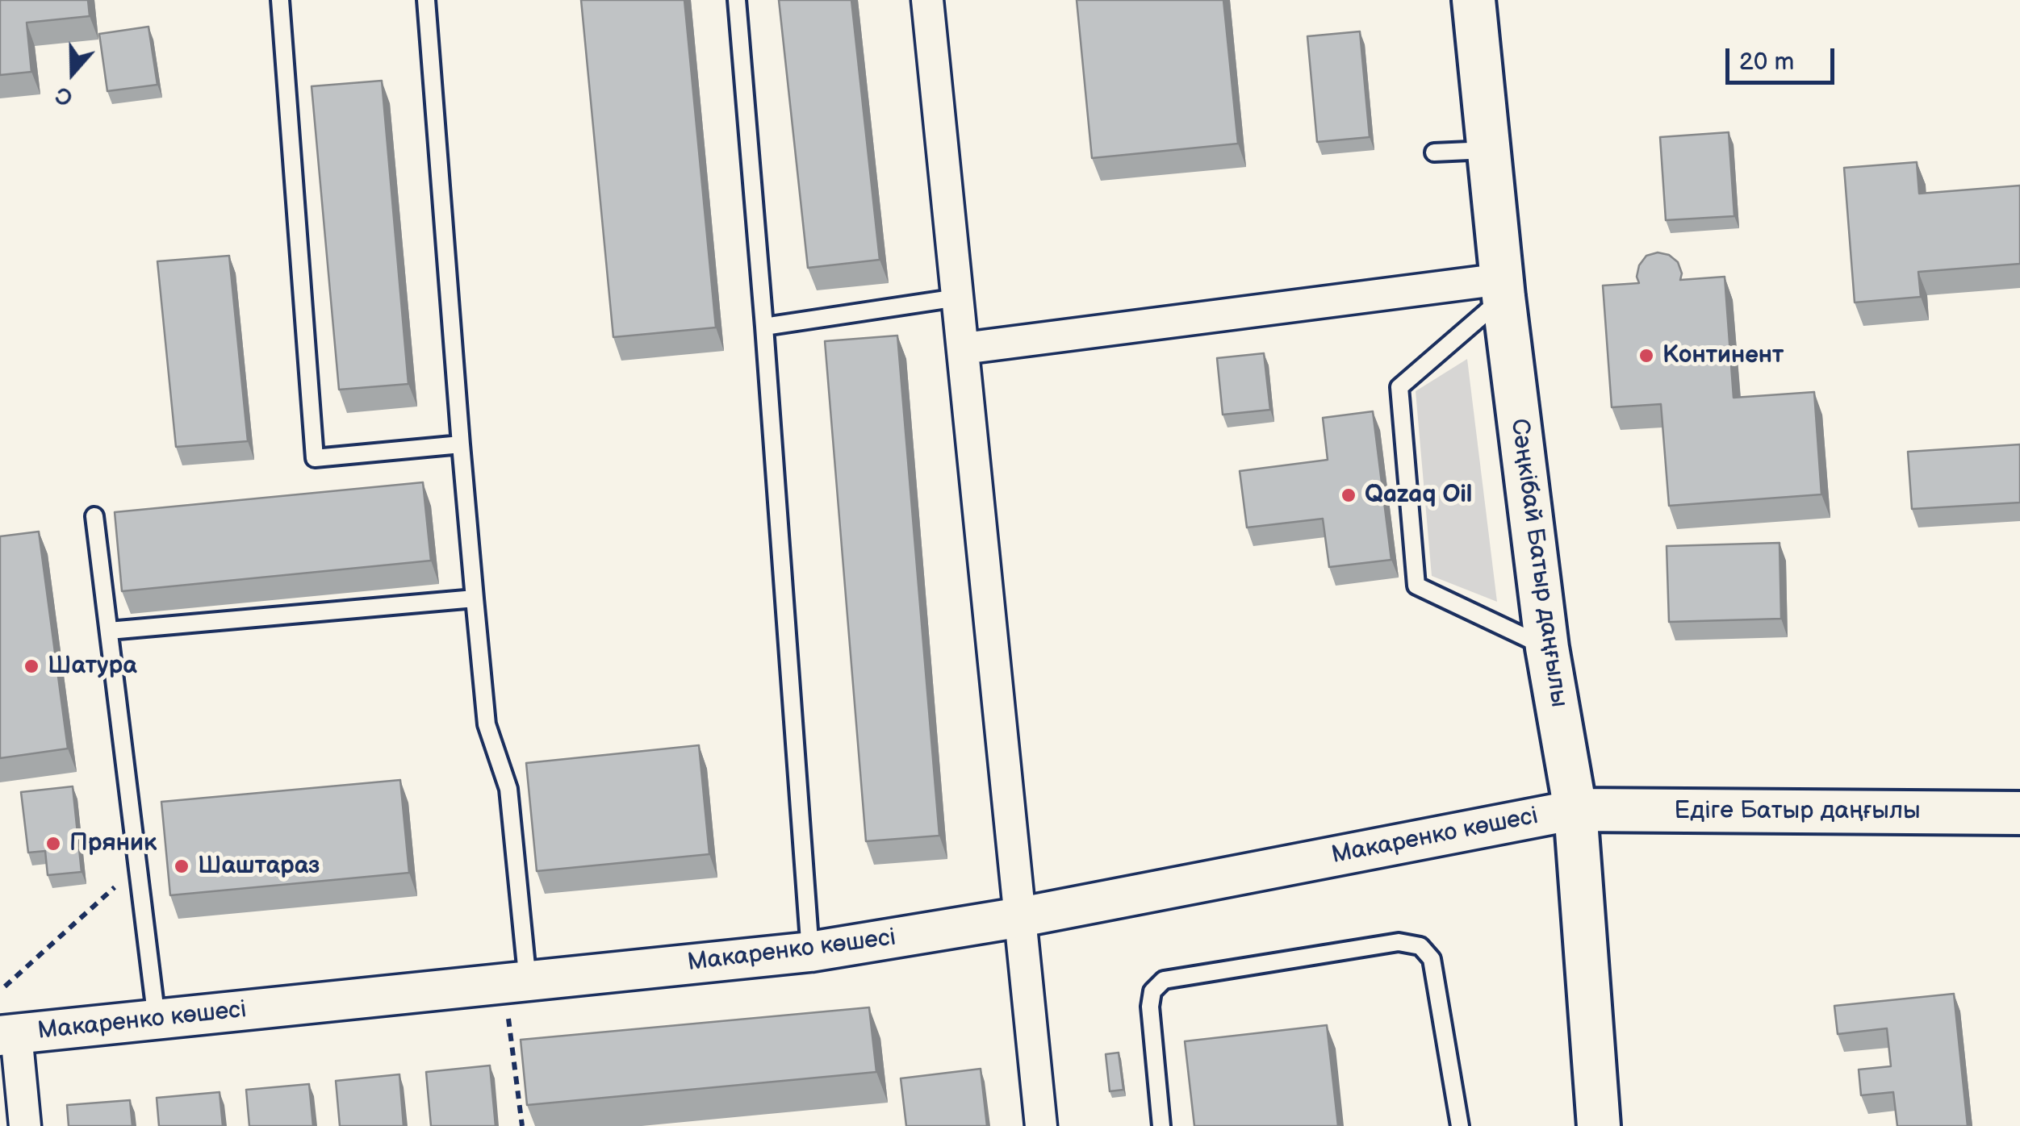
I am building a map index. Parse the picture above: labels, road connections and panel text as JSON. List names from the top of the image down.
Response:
{
  "streets": {
    "main road": ["Сәңкібай Батыр даңғылы", "Едіге Батыр даңғылы"],
    "street": ["Макаренко көшесі"]
  },
  "crossings": [
    ["Сәңкібай Батыр даңғылы", "Едіге Батыр даңғылы"],
    ["Сәңкібай Батыр даңғылы", "Макаренко көшесі"],
    ["Едіге Батыр даңғылы", "Макаренко көшесі"]
  ],
  "places": [
    "Континент",
    "Qazaq Oil",
    "Шатура",
    "Пряник",
    "Шаштараз"
  ],
  "scale_bar": "20 m",
  "north": "bottom"
}
